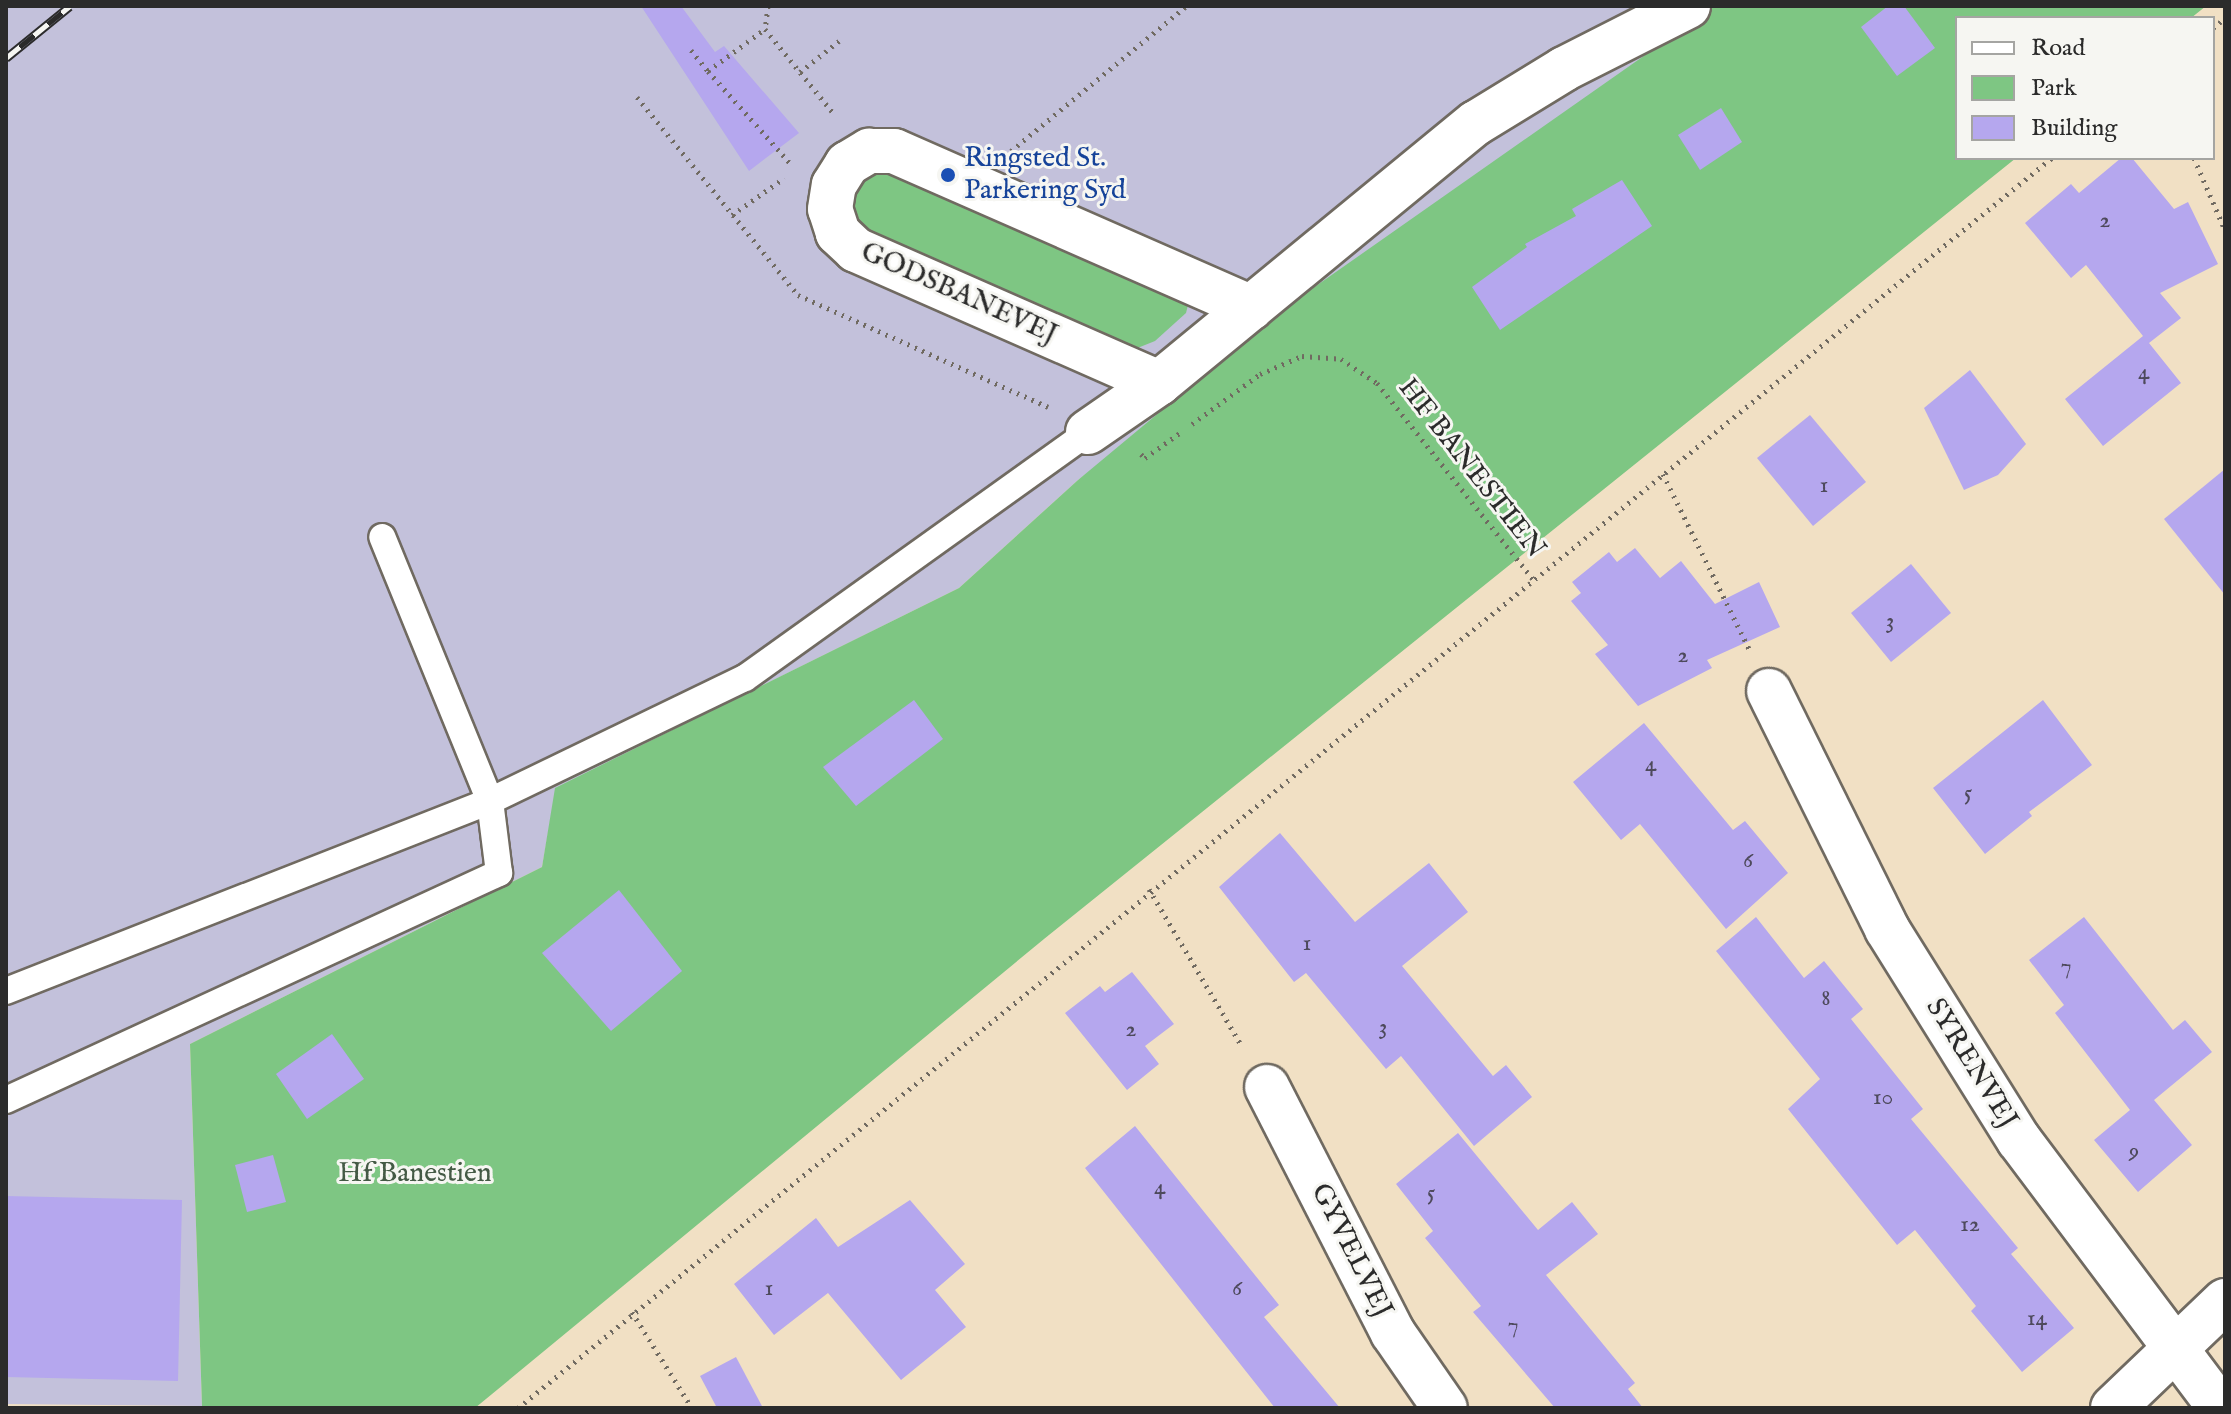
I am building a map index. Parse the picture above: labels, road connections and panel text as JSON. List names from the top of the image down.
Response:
{
  "streets": {
    "street": ["GODSBANEVEJ", "SYRENVEJ", "GYVELVEJ"],
    "path": ["HF BANESTIEN"]
  },
  "parks": ["Hf Banestien"],
  "places": ["Ringsted St. Parkering Syd"],
  "house_numbers": [
    "2",
    "4",
    "1",
    "3",
    "2",
    "4",
    "5",
    "6",
    "1",
    "7",
    "8",
    "3",
    "2",
    "10",
    "9",
    "4",
    "5",
    "12",
    "1",
    "6",
    "14",
    "7"
  ],
  "legend": ["Road", "Park", "Building"]
}
